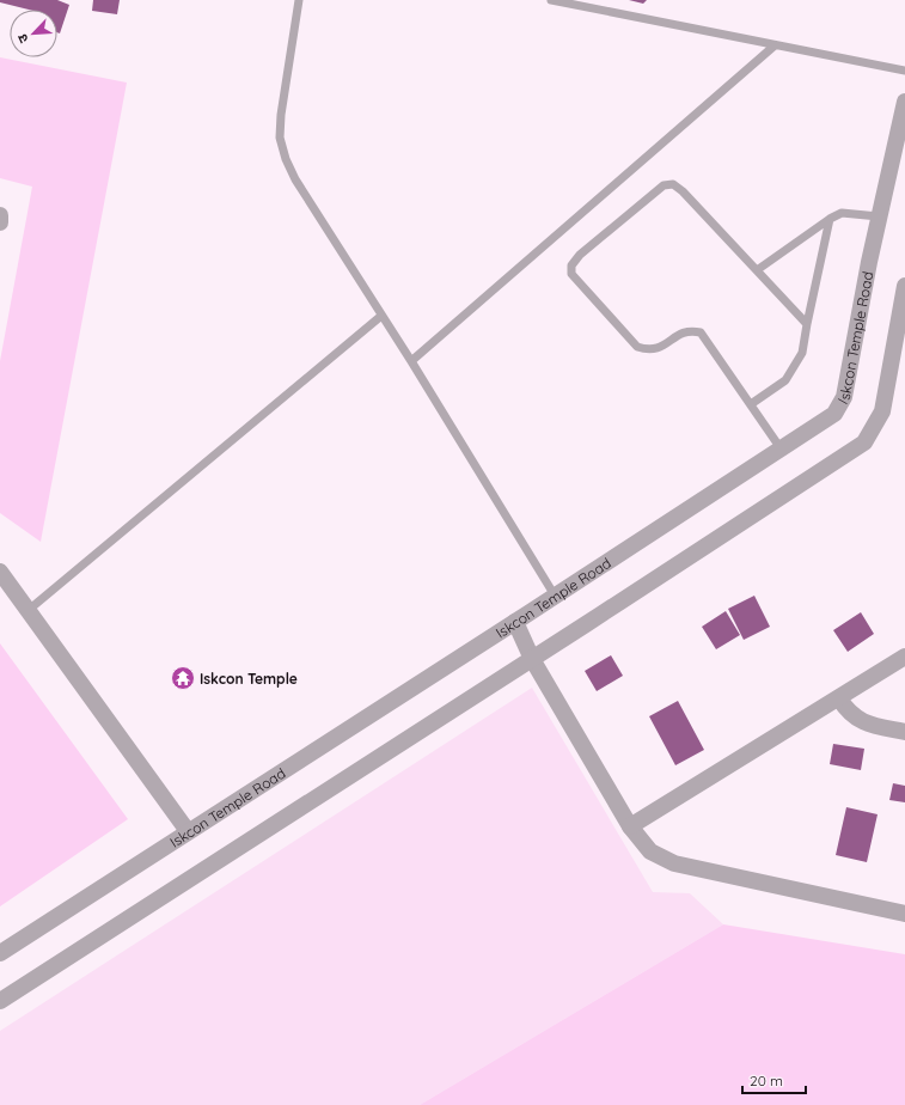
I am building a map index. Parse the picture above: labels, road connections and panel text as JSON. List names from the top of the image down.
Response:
{
  "streets": {
    "street": ["Iskcon Temple Road"]
  },
  "places": {
    "temple": ["Iskcon Temple"]
  },
  "scale_bar": "20 m",
  "north": "bottom left"
}
